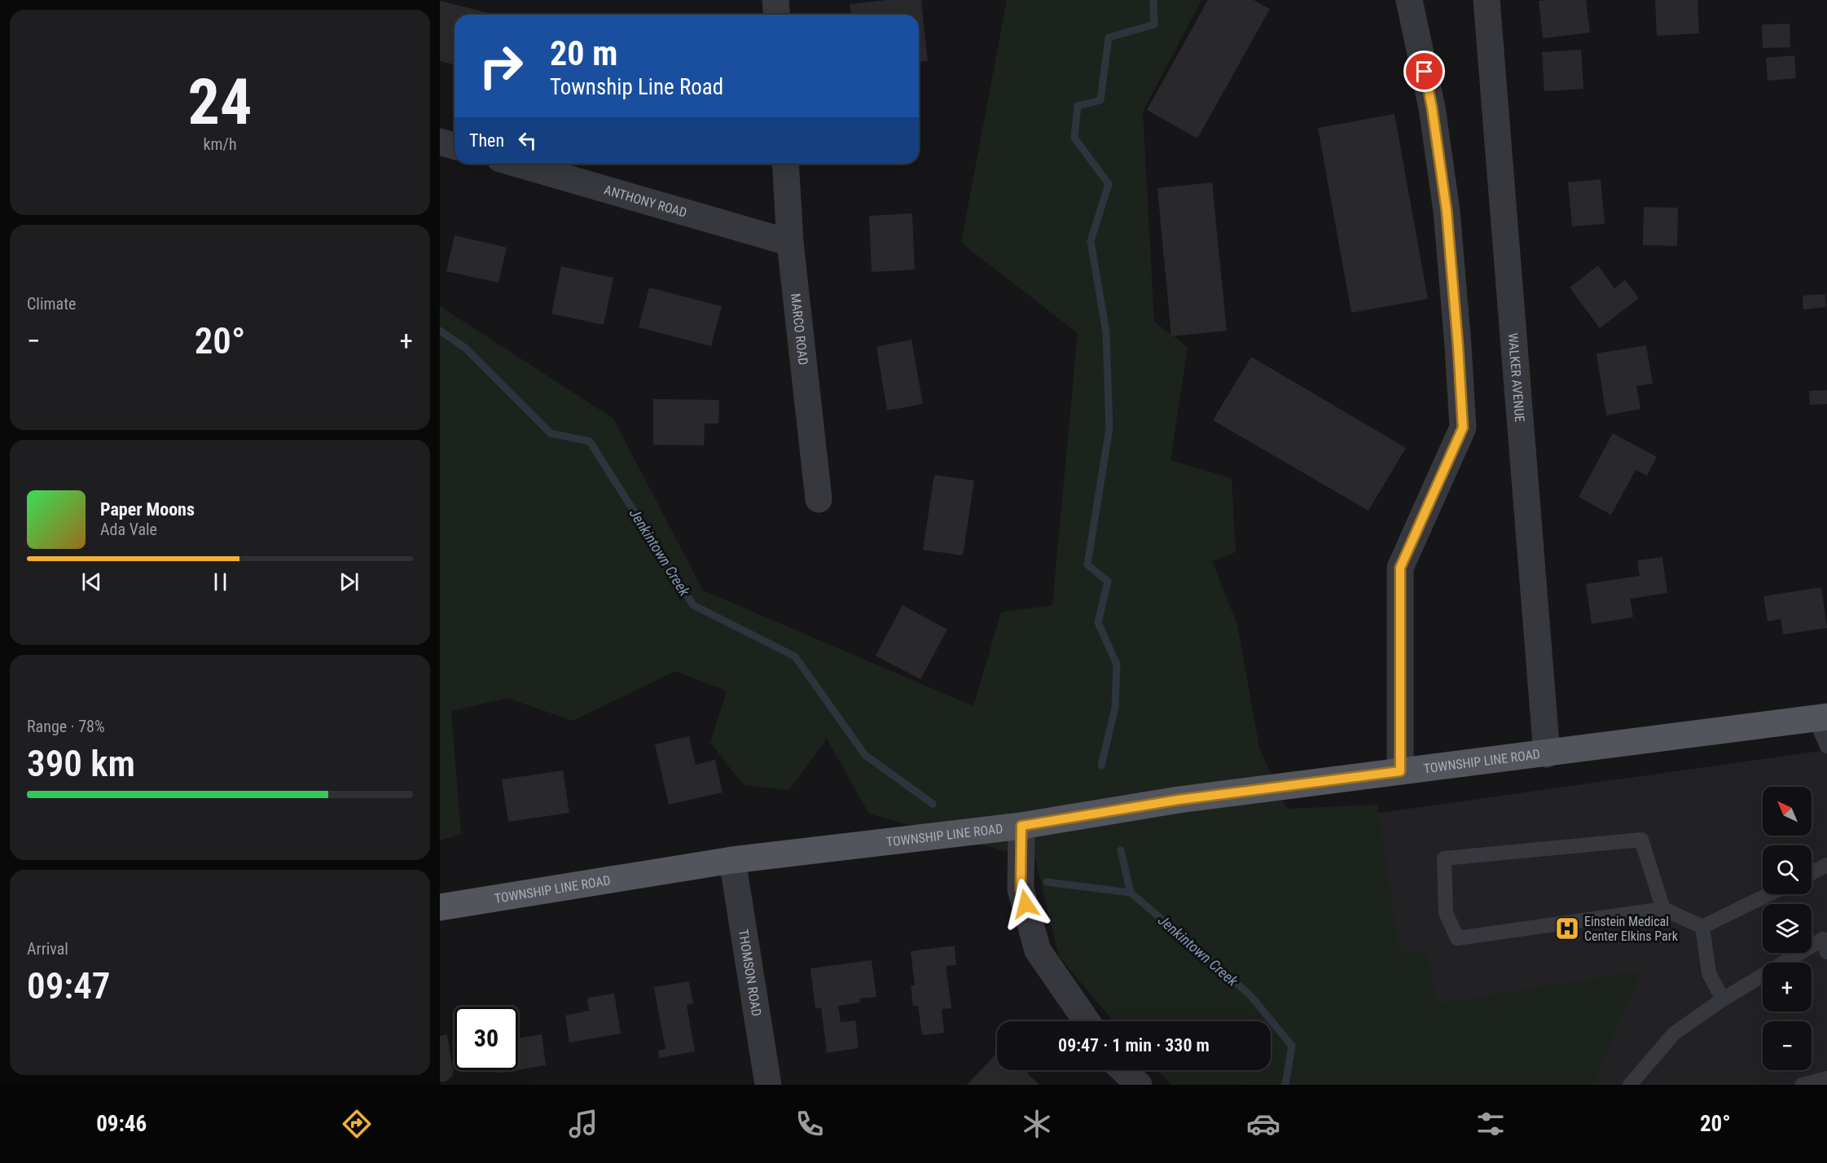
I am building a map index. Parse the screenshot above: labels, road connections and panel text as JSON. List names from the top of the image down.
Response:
{
  "streets": {
    "main road": ["TOWNSHIP LINE ROAD"],
    "street": [
      "ANTHONY ROAD",
      "MARCO ROAD",
      "WALKER AVENUE",
      "THOMSON ROAD"
    ]
  },
  "crossings": [
    ["ANTHONY ROAD", "MARCO ROAD"],
    ["WALKER AVENUE", "TOWNSHIP LINE ROAD"],
    ["TOWNSHIP LINE ROAD", "THOMSON ROAD"]
  ],
  "water": ["Jenkintown Creek"],
  "places": {
    "hospital": ["Einstein Medical Center Elkins Park"]
  },
  "north": "top left",
  "page": {
    "tile": [
      ["24", "km/h"],
      "Climate",
      ["Range · 78%", "390 km"],
      ["Arrival", "09:47"]
    ],
    "turn": ["20 m", "Township Line Road"],
    "then": "Then",
    "heat": ["−", "20°", "+"],
    "song": ["Paper Moons", "Ada Vale"],
    "map_buttons": ["+", "−"],
    "limit": "30",
    "trip": "09:47 · 1 min · 330 m",
    "tabs": ["09:46", "20°"]
  }
}
